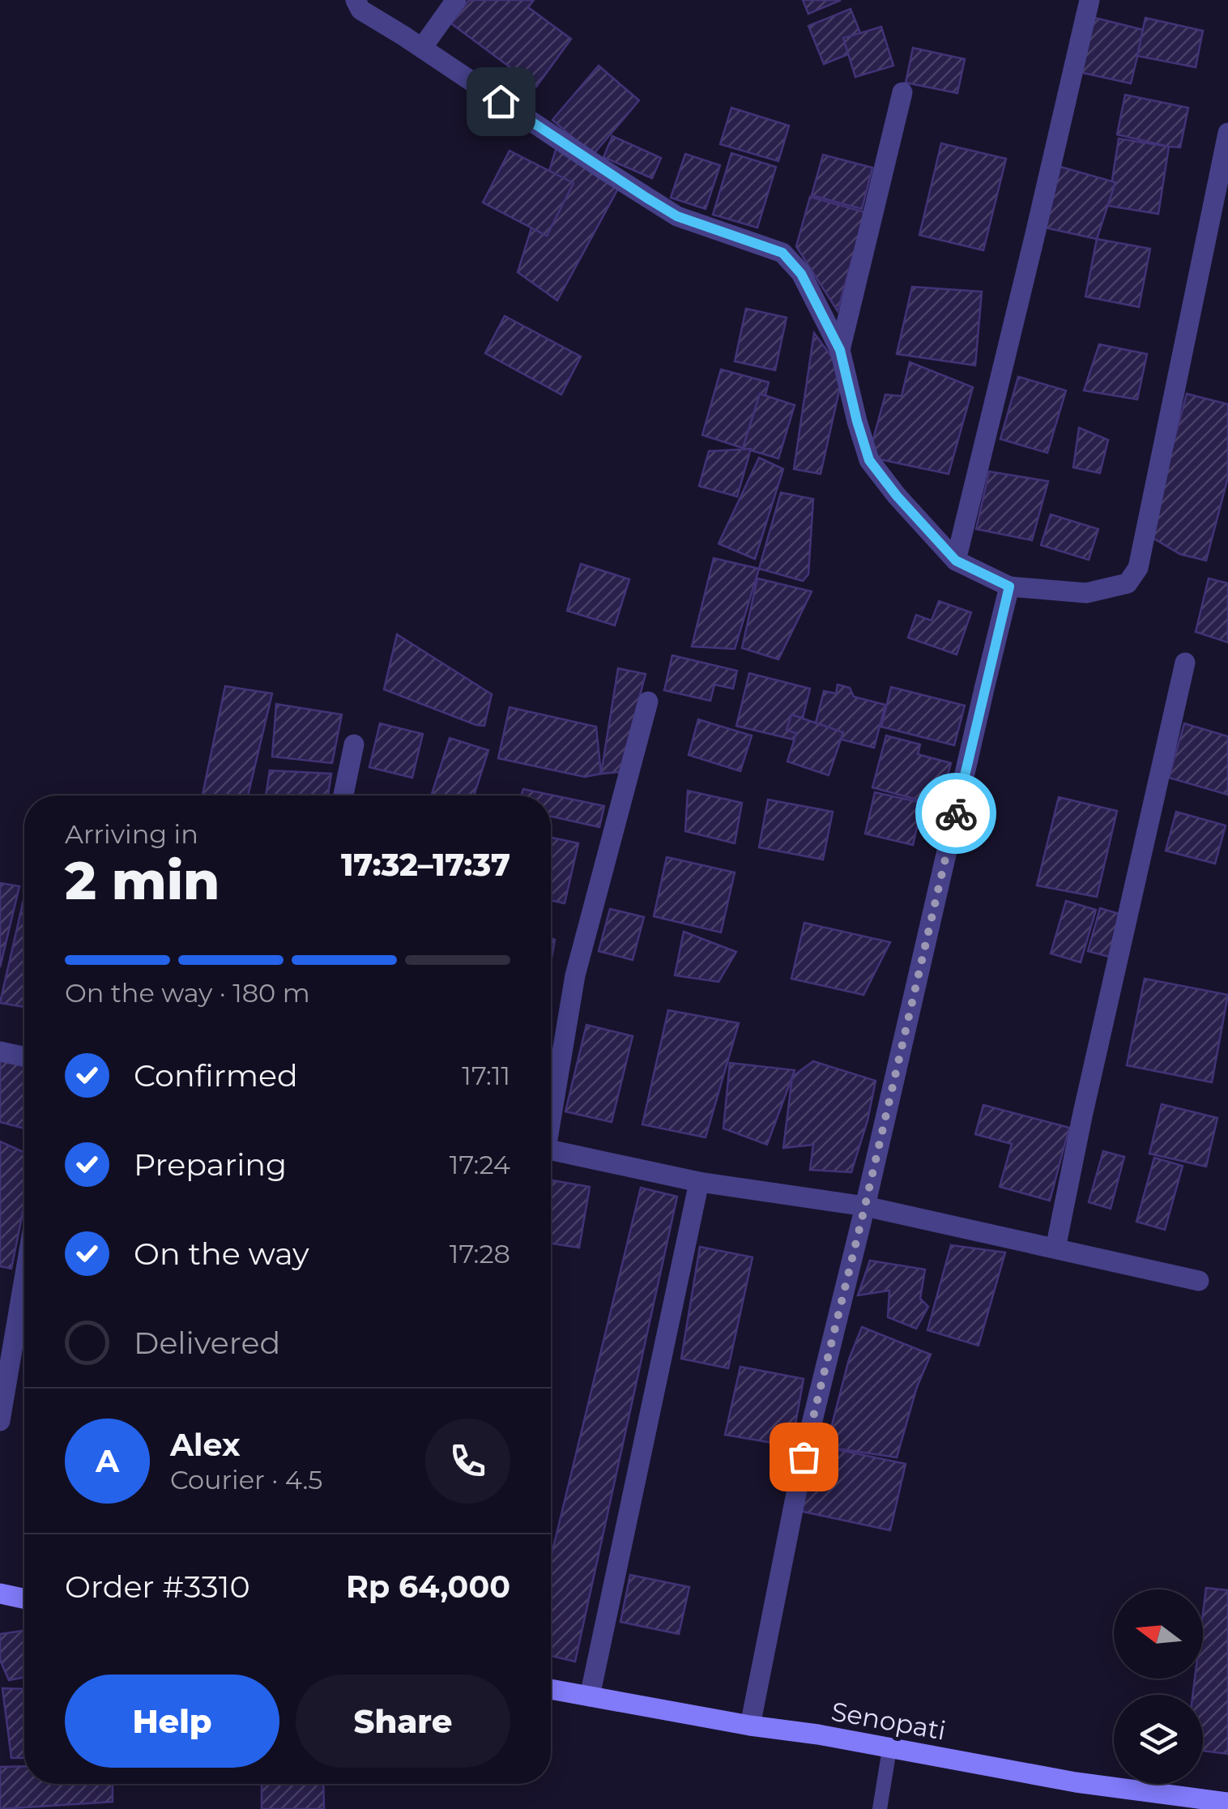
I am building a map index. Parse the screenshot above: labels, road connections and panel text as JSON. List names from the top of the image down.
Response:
{
  "streets": {
    "street": ["Senopati"]
  },
  "north": "left",
  "page": {
    "heading": ["2 min", "Arriving in", "17:32–17:37"],
    "panel": [
      "Alex",
      "Courier · 4.5",
      "Order #3310",
      "Rp 64,000"
    ],
    "bar": "On the way · 180 m",
    "list": [
      ["Confirmed", "17:11"],
      ["Preparing", "17:24"],
      ["On the way", "17:28"],
      "Delivered"
    ],
    "round": "A",
    "buttons": ["Help", "Share"]
  }
}
